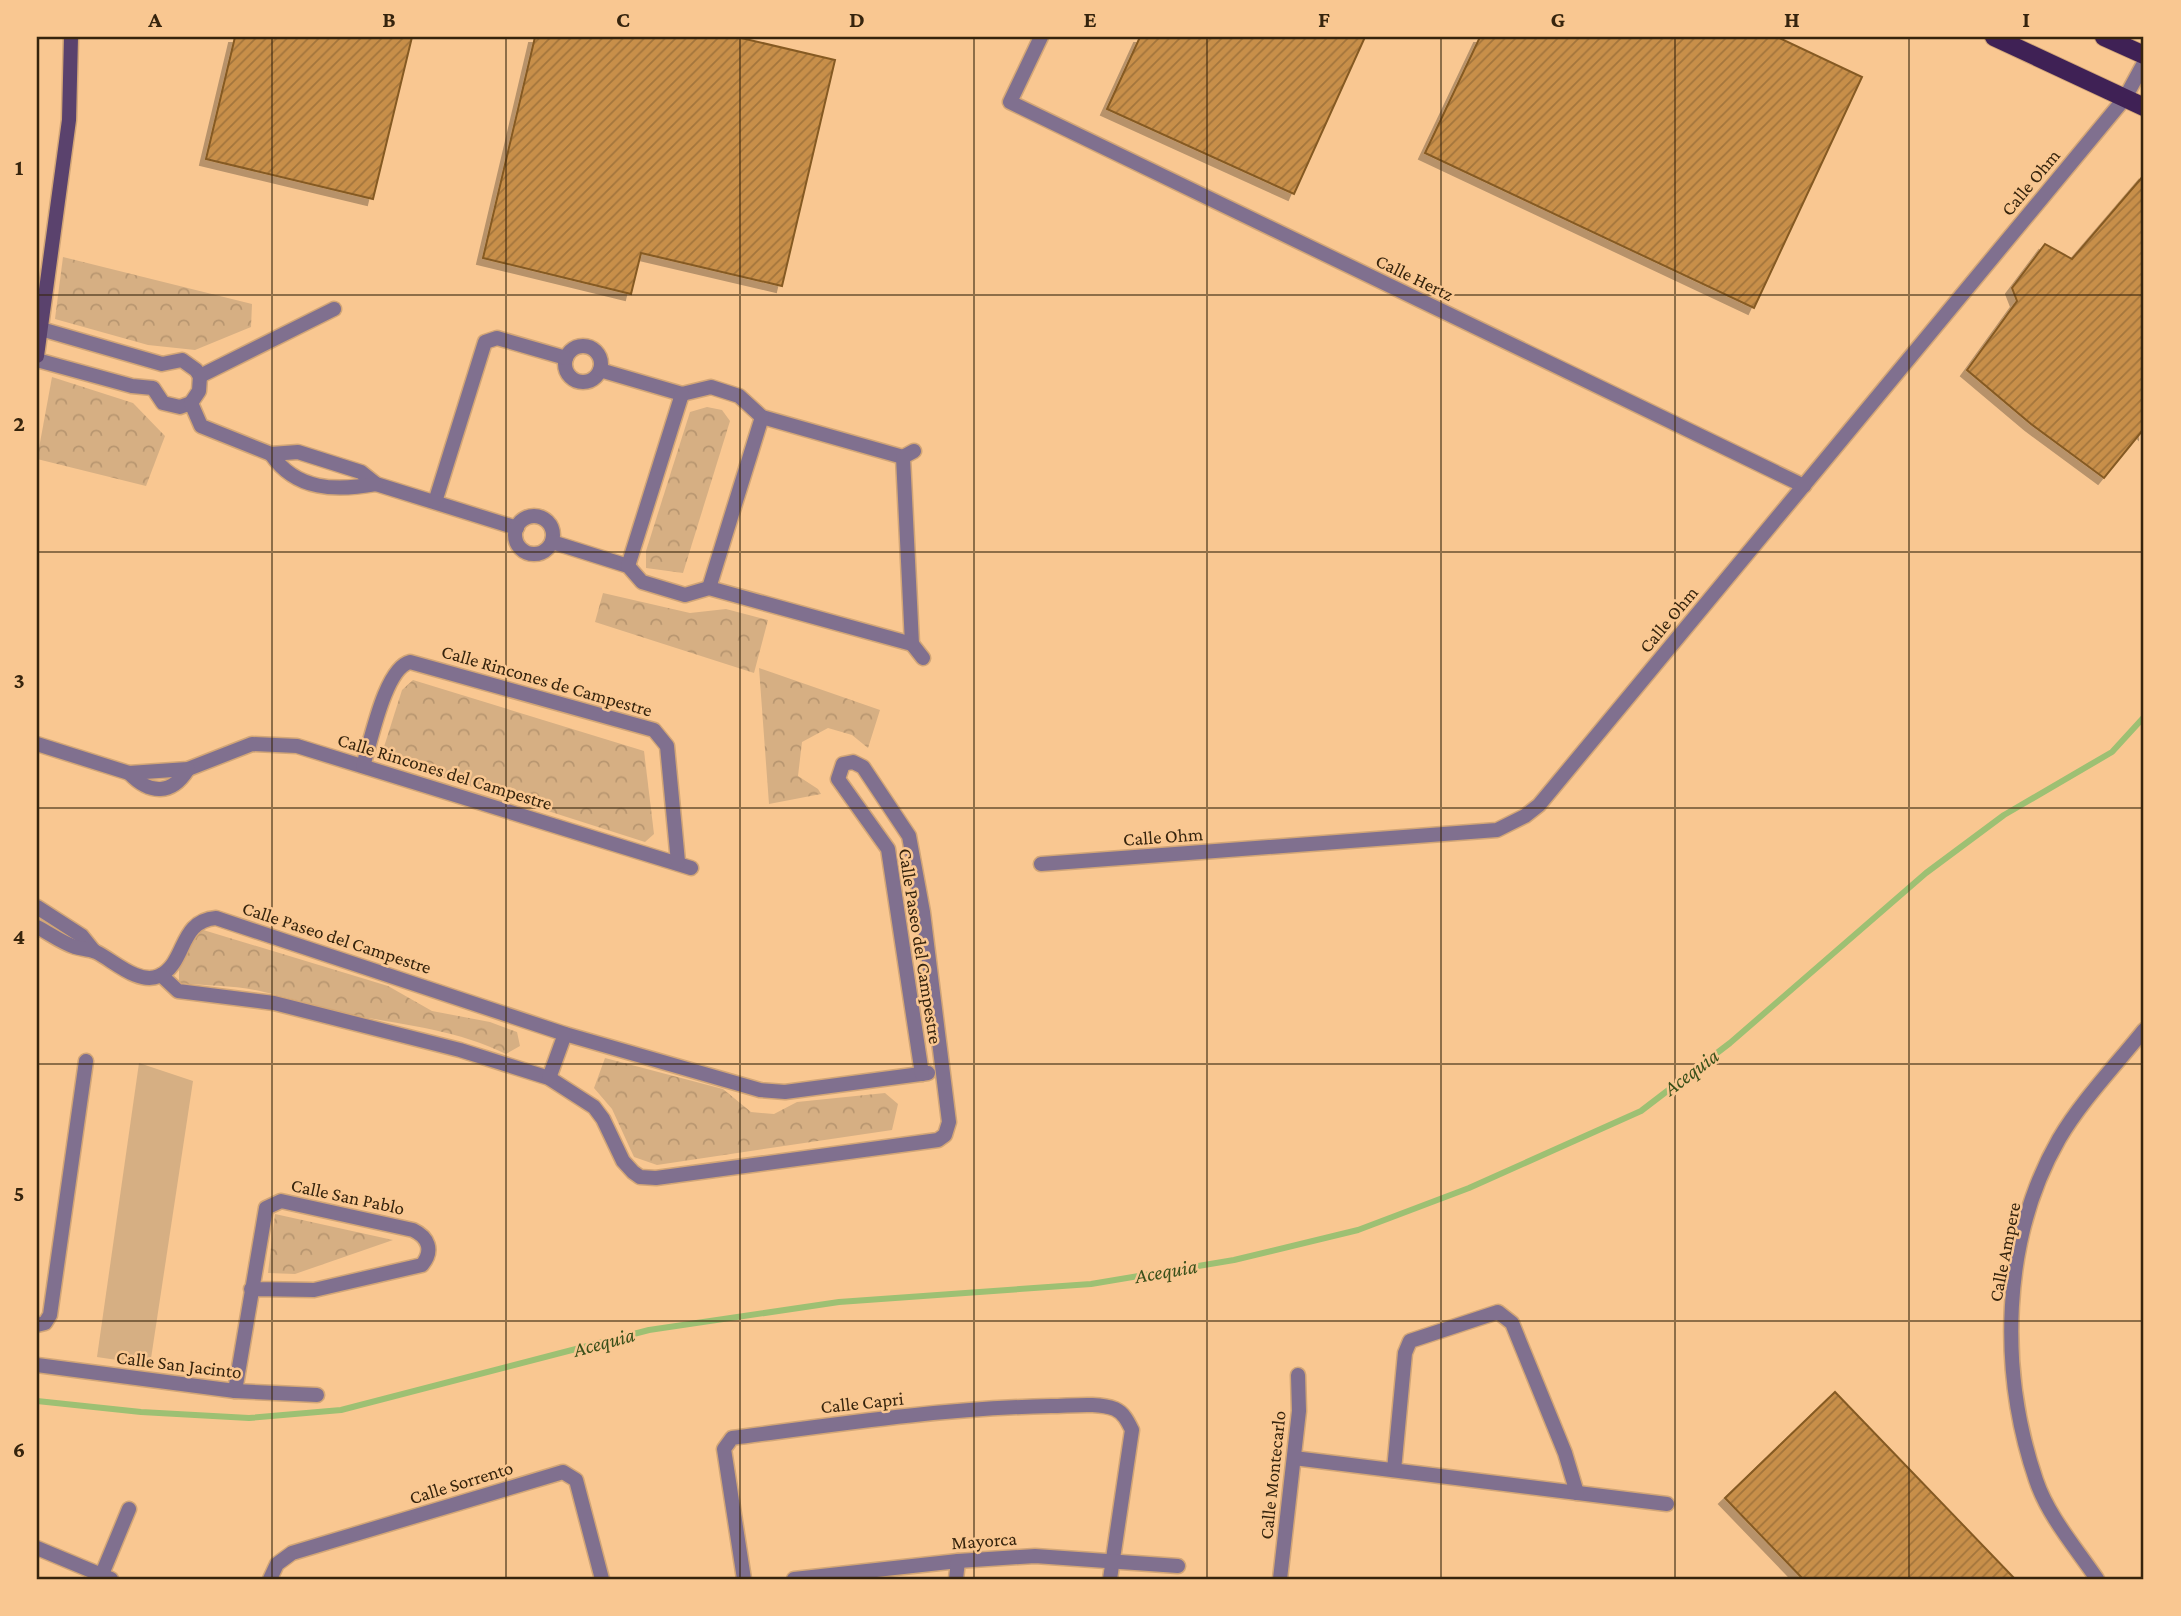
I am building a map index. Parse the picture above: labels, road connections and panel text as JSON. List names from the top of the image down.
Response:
{
  "streets": {
    "street": [
      "Calle Ohm",
      "Calle Hertz",
      "Calle Rincones de Campestre",
      "Calle Rincones del Campestre",
      "Calle Paseo del Campestre",
      "Calle San Pablo",
      "Calle Ampere",
      "Calle San Jacinto",
      "Calle Capri",
      "Calle Montecarlo",
      "Calle Sorrento",
      "Mayorca"
    ]
  },
  "crossings": [
    ["Calle Ohm", "Calle Hertz"],
    ["Calle Rincones de Campestre", "Calle Rincones del Campestre"],
    ["Calle San Pablo", "Calle San Jacinto"],
    ["Calle Capri", "Mayorca"]
  ],
  "water": ["Acequia"],
  "grid": {
    "columns": [
      "A",
      "B",
      "C",
      "D",
      "E",
      "F",
      "G",
      "H",
      "I"
    ],
    "rows": [
      "1",
      "2",
      "3",
      "4",
      "5",
      "6"
    ]
  }
}
